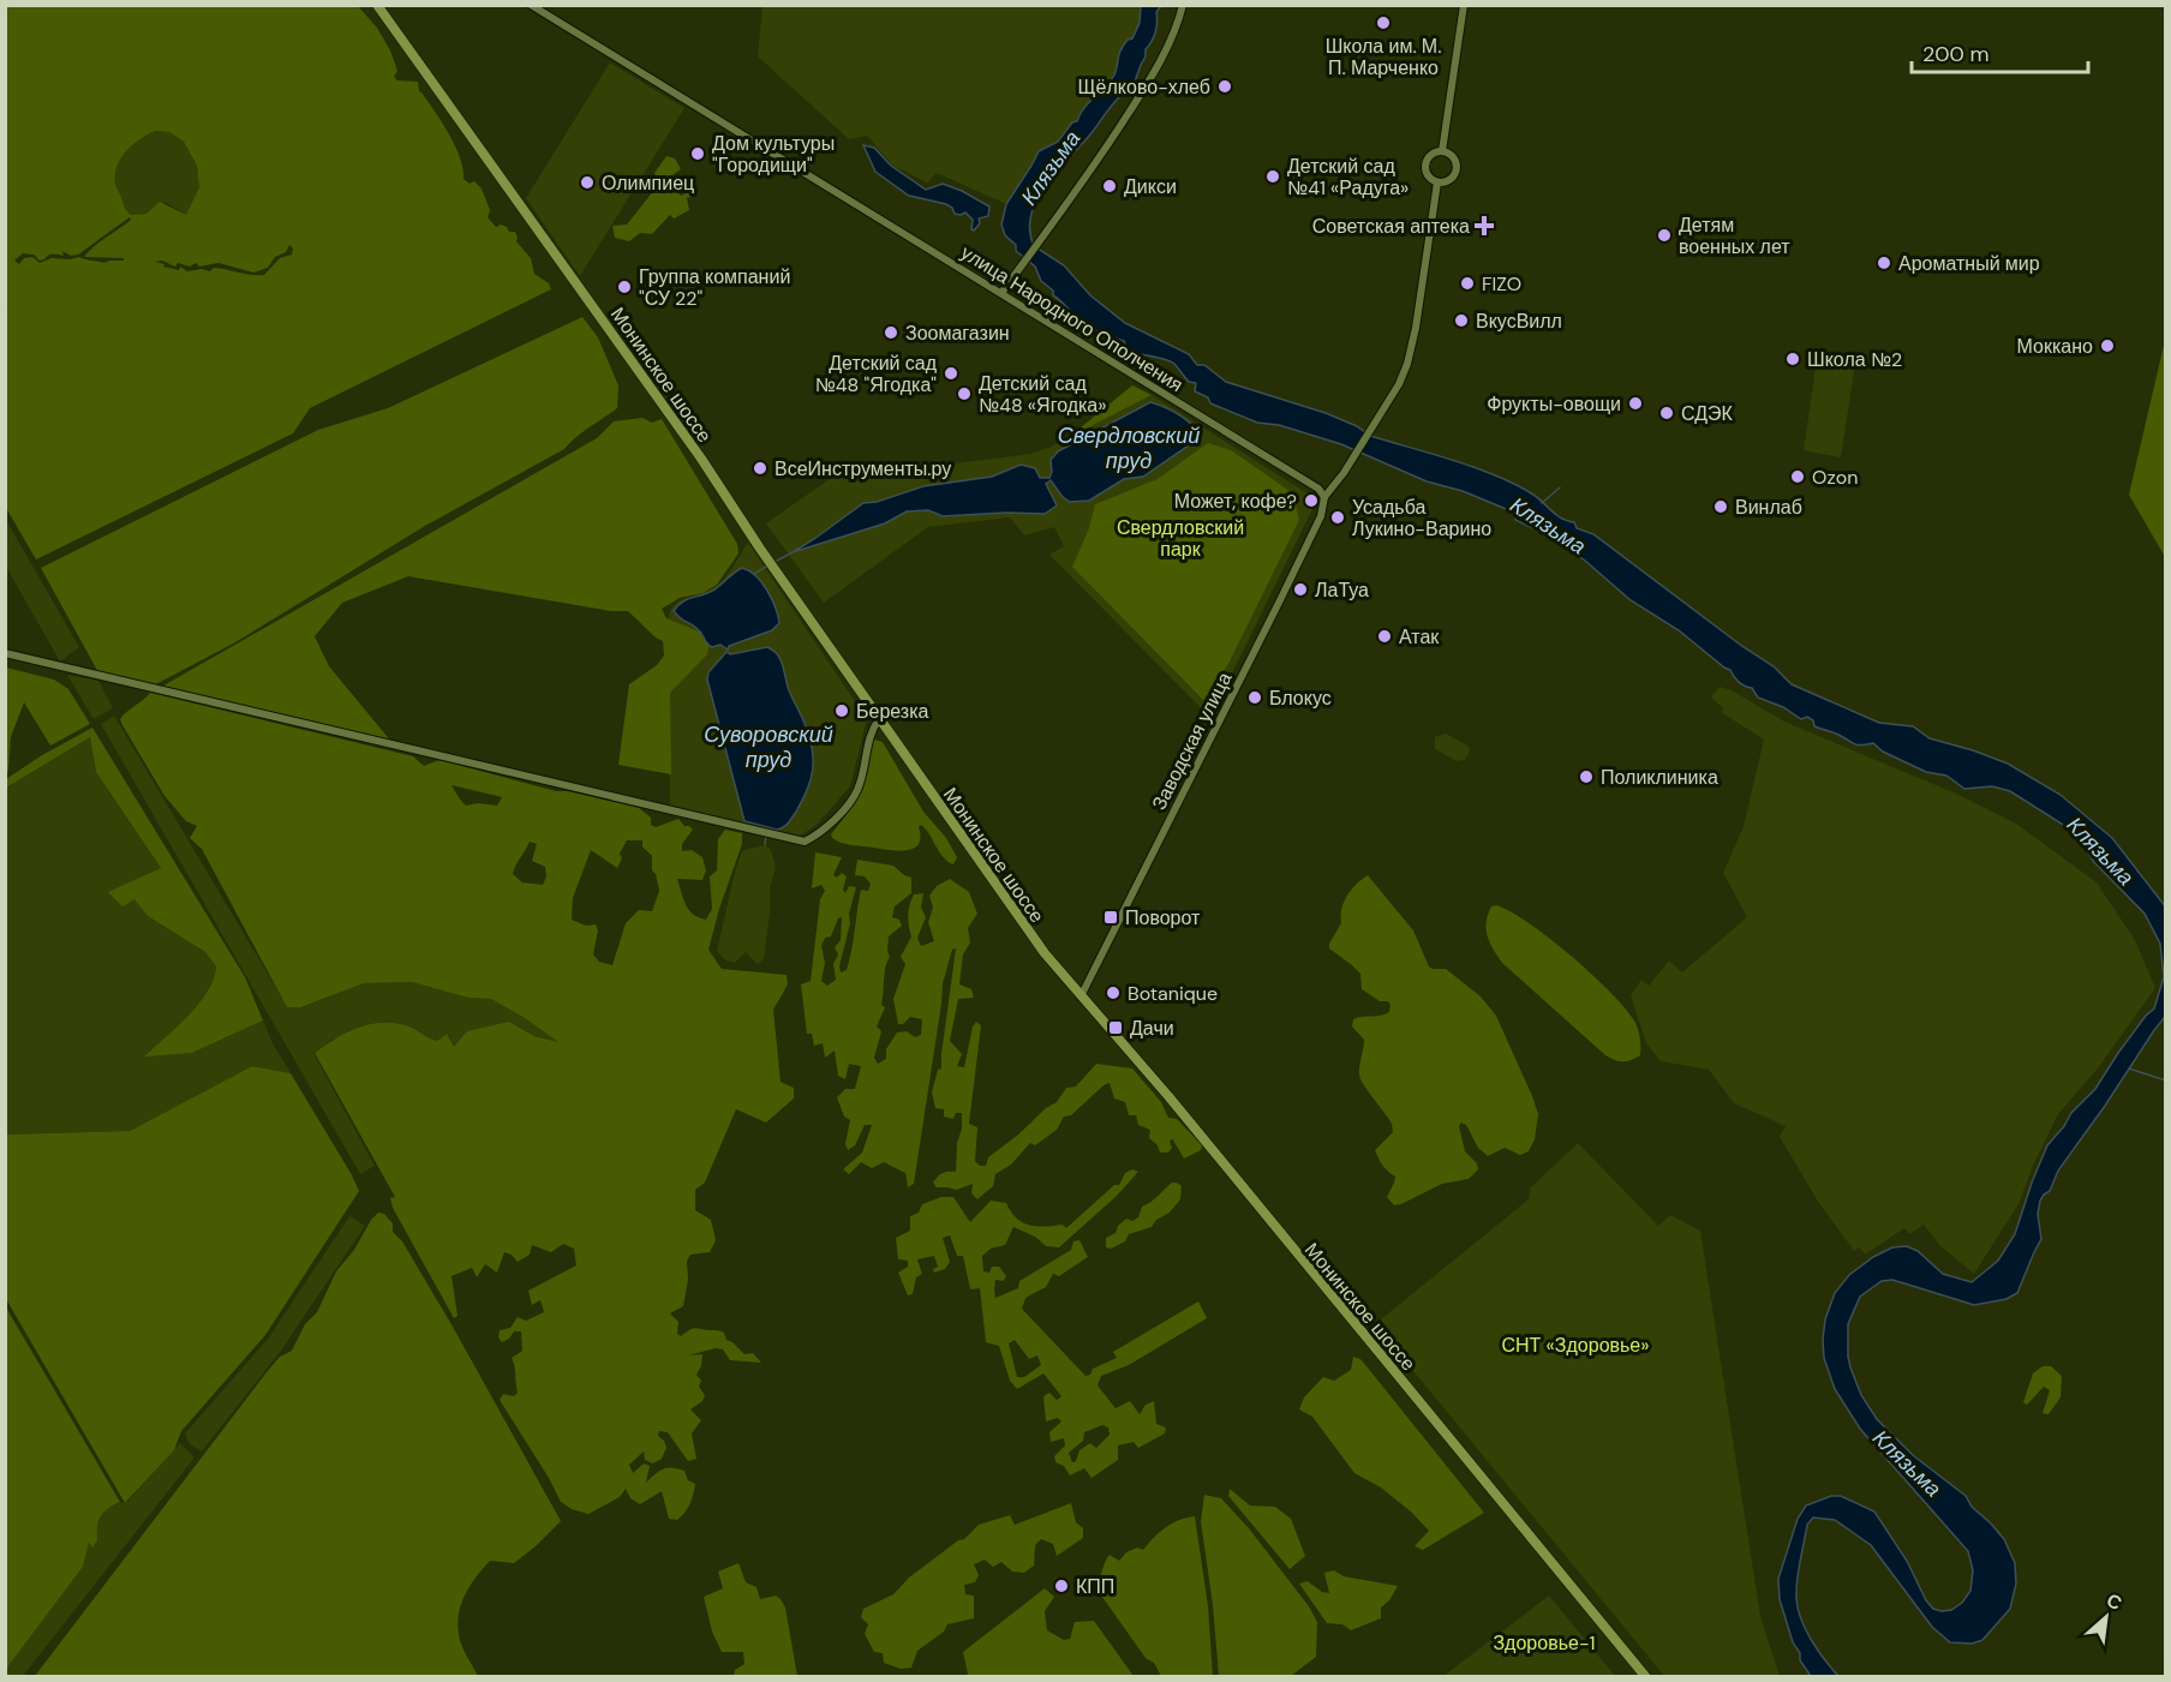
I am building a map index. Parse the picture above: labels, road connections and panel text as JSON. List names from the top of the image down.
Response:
{
  "streets": {
    "main road": ["Монинское шоссе"],
    "street": ["улица Народного Ополчения", "Заводская улица"]
  },
  "crossings": [
    ["улица Народного Ополчения", "Заводская улица"],
    ["Монинское шоссе", "Заводская улица"]
  ],
  "water": ["Клязьма", "Свердловский пруд", "Суворовский пруд"],
  "parks": ["Свердловский парк", "СНТ «Здоровье»", "Здоровье-1"],
  "places": {
    "other": [
      "Школа им. М. П. Марченко",
      "Щёлково-хлеб",
      "Дом культуры \"Городищи\"",
      "Детский сад №41 «Радуга»",
      "Олимпиец",
      "Дикси",
      "Детям военных лет",
      "Ароматный мир",
      "FIZO",
      "Группа компаний \"СУ 22\"",
      "ВкусВилл",
      "Зоомагазин",
      "Моккано",
      "Школа №2",
      "Детский сад №48 \"Ягодка\"",
      "Детский сад №48 «Ягодка»",
      "Фрукты-овощи",
      "СДЭК",
      "ВсеИнструменты.ру",
      "Ozon",
      "Может, кофе?",
      "Винлаб",
      "Усадьба Лукино-Варино",
      "ЛаТуа",
      "Атак",
      "Блокус",
      "Березка",
      "Поликлиника",
      "Botanique",
      "КПП"
    ],
    "health": ["Советская аптека"],
    "transit": ["Поворот", "Дачи"]
  },
  "scale_bar": "200 m",
  "north": "top right"
}
